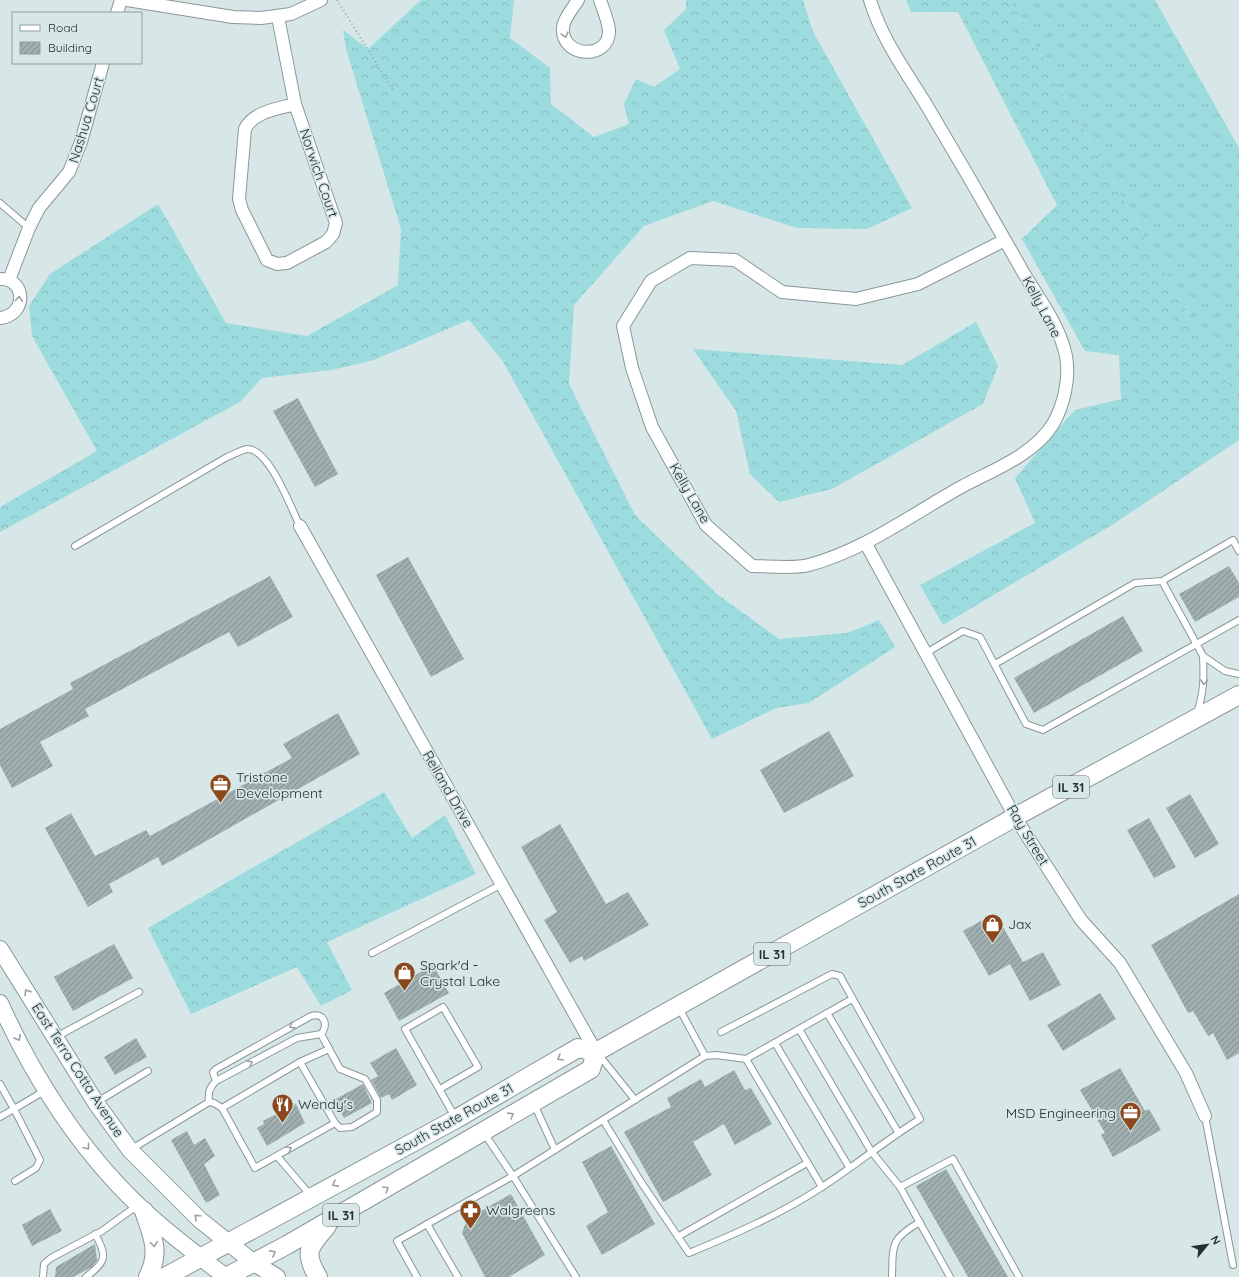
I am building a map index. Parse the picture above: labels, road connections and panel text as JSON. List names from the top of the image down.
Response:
{
  "streets": {
    "main road": ["IL 31", "South State Route 31", "East Terra Cotta Avenue"],
    "street": [
      "Nashua Court",
      "Norwich Court",
      "Kelly Lane",
      "Reiland Drive",
      "Ray Street"
    ]
  },
  "crossings": [
    ["Kelly Lane", "Ray Street"],
    ["IL 31", "South State Route 31"],
    ["IL 31", "East Terra Cotta Avenue"],
    ["Reiland Drive", "South State Route 31"],
    ["Ray Street", "South State Route 31"]
  ],
  "places": {
    "office": ["Tristone Development", "MSD Engineering"],
    "shop": ["Jax", "Spark'd - Crystal Lake"],
    "restaurant": ["Wendy's"],
    "pharmacy": ["Walgreens"]
  },
  "legend": ["Road", "Building"],
  "north": "top right"
}
